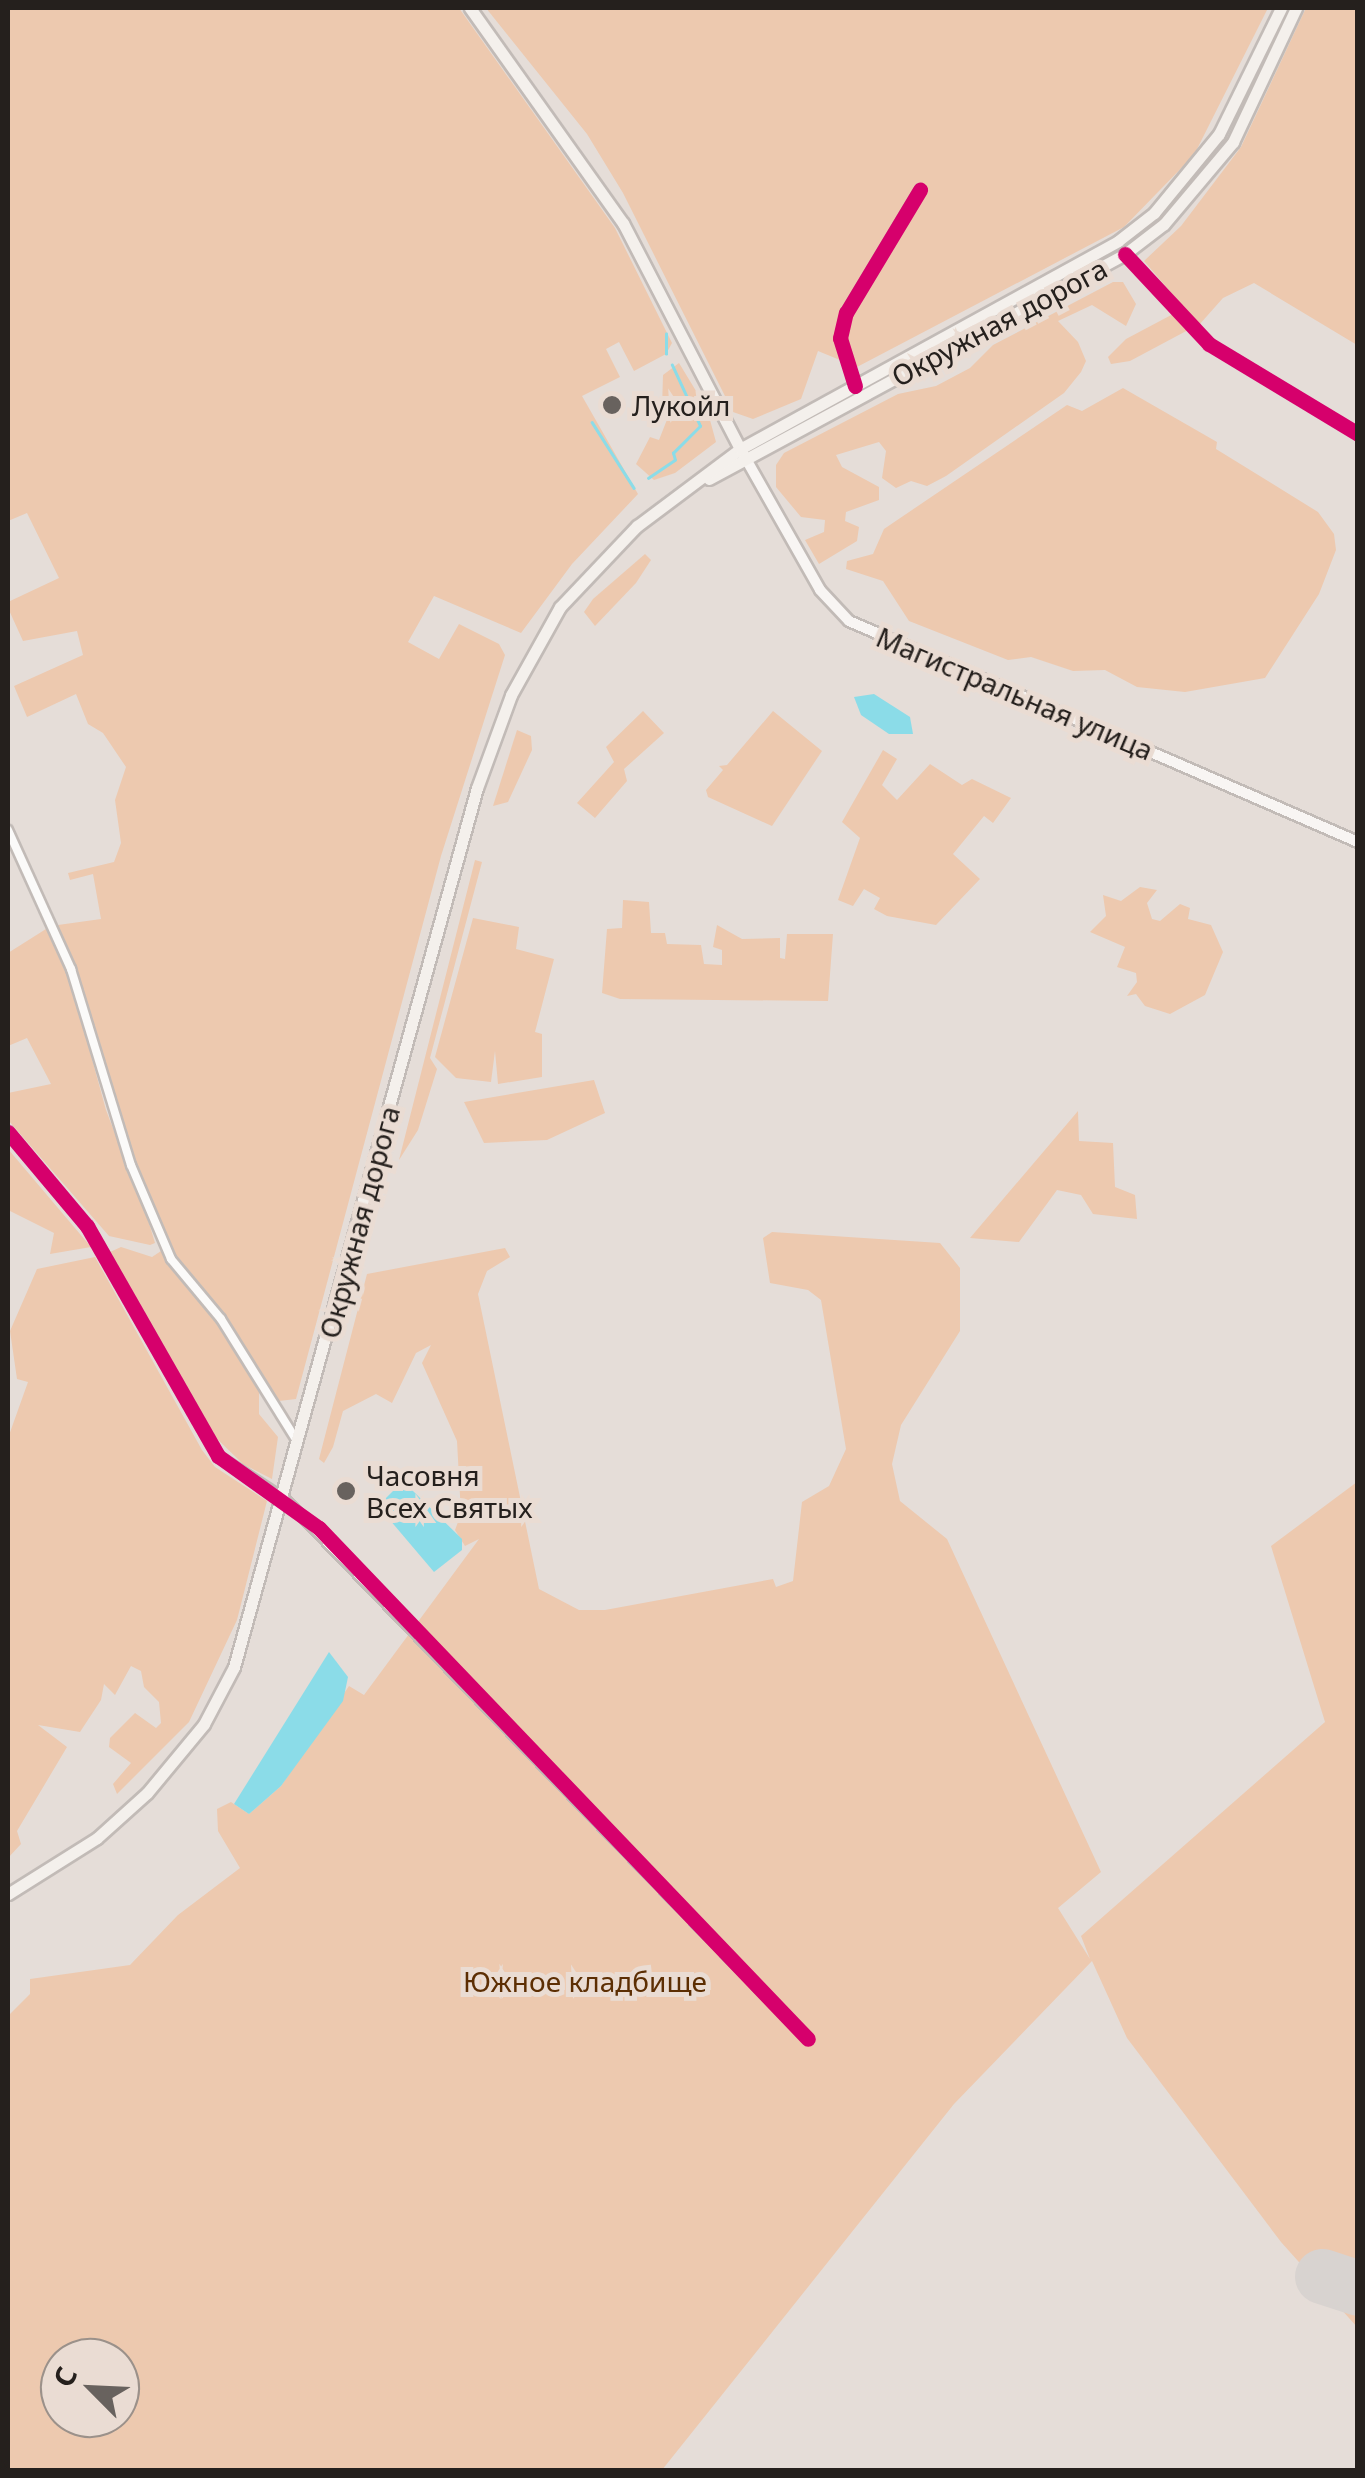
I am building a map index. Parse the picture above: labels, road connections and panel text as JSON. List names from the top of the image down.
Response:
{
  "streets": {
    "main road": ["Окружная дорога", "Магистральная улица"]
  },
  "crossings": [
    ["Окружная дорога", "Магистральная улица"]
  ],
  "parks": ["Южное кладбище"],
  "places": ["Лукойл", "Часовня Всех Святых"],
  "north": "top left"
}
